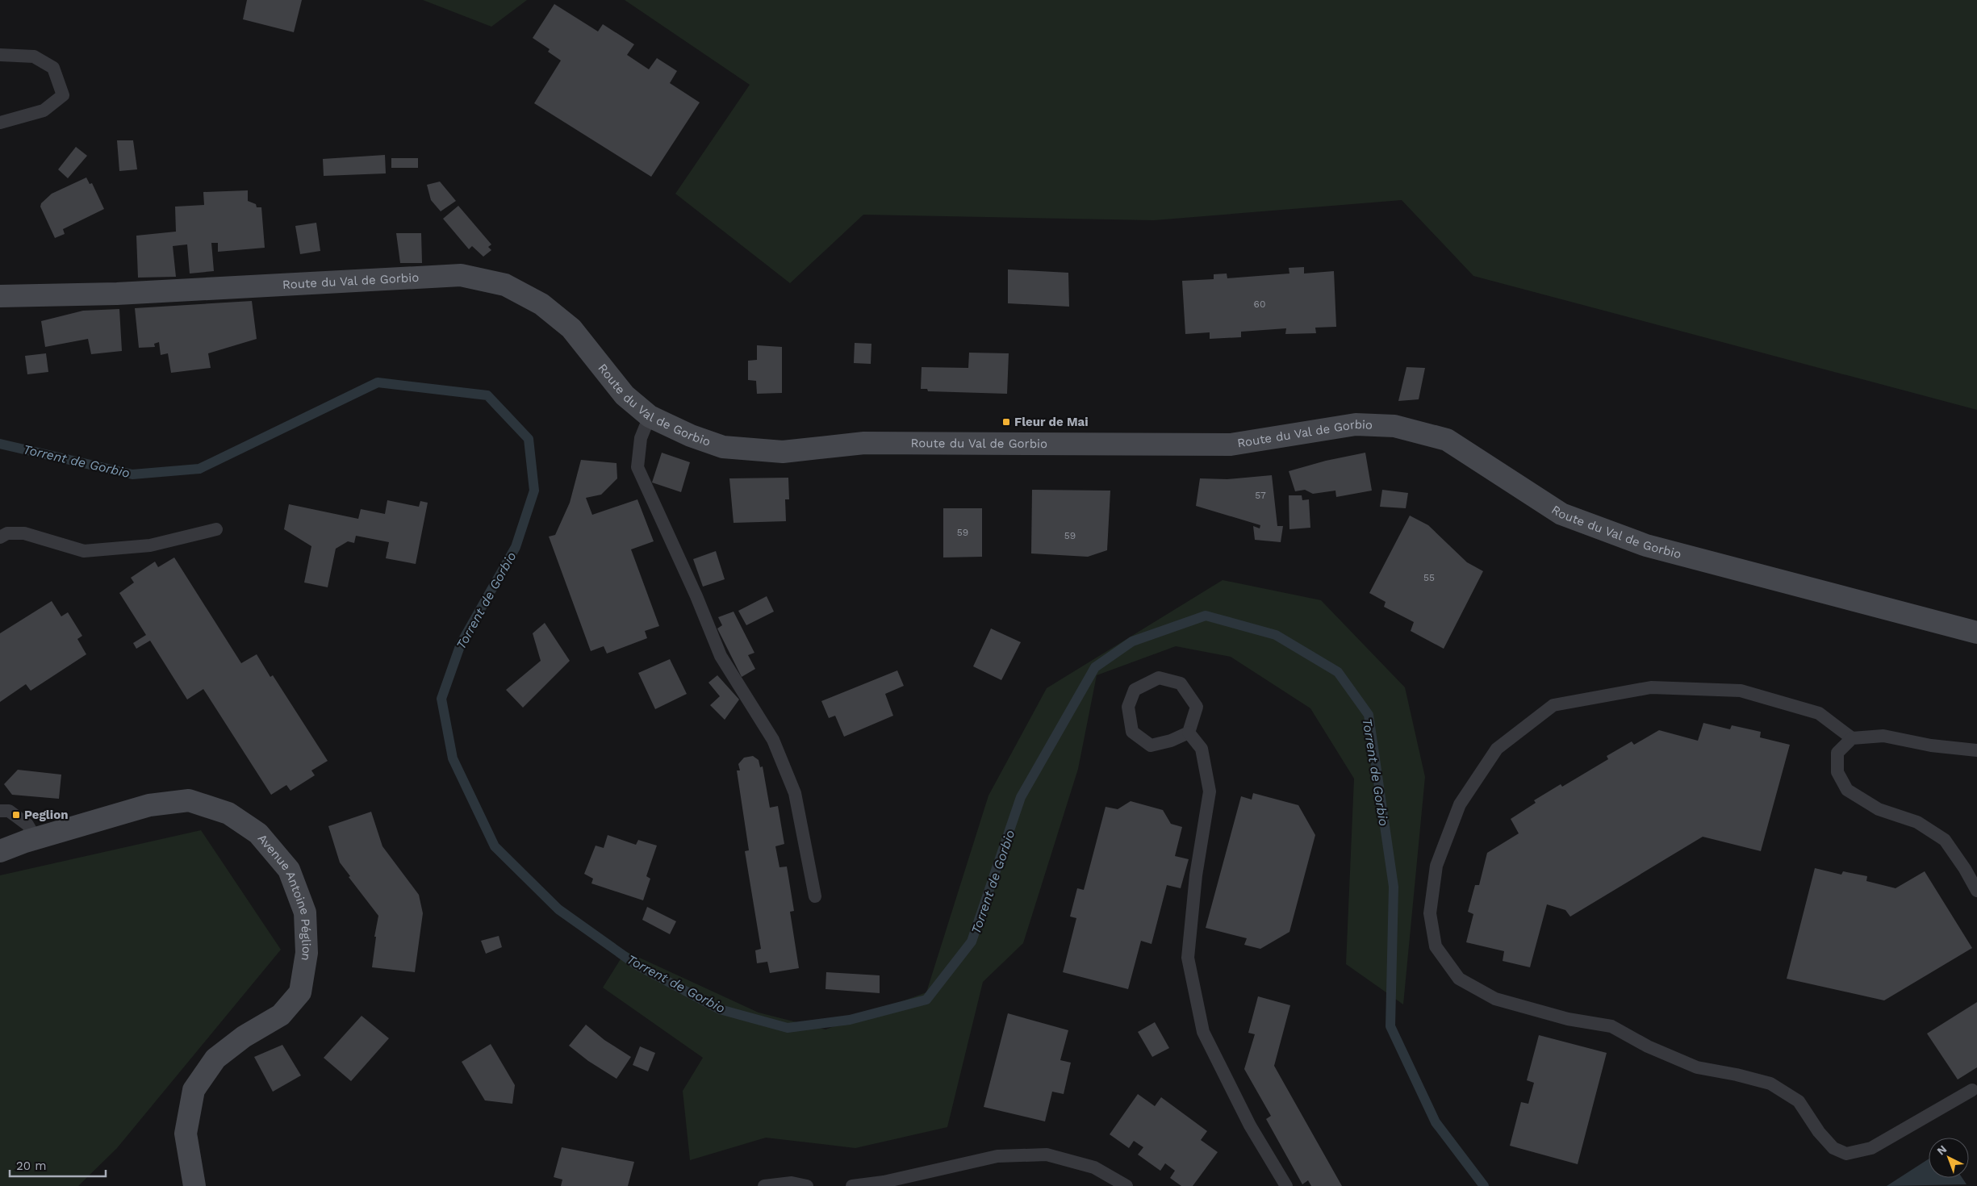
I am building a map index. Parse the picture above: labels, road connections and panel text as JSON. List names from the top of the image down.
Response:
{
  "streets": {
    "street": ["Route du Val de Gorbio", "Avenue Antoine Péglion"]
  },
  "water": ["Torrent de Gorbio"],
  "places": {
    "transit": ["Fleur de Mai", "Peglion"]
  },
  "house_numbers": [
    "60",
    "57",
    "59",
    "59",
    "55"
  ],
  "scale_bar": "20 m",
  "north": "top left"
}
